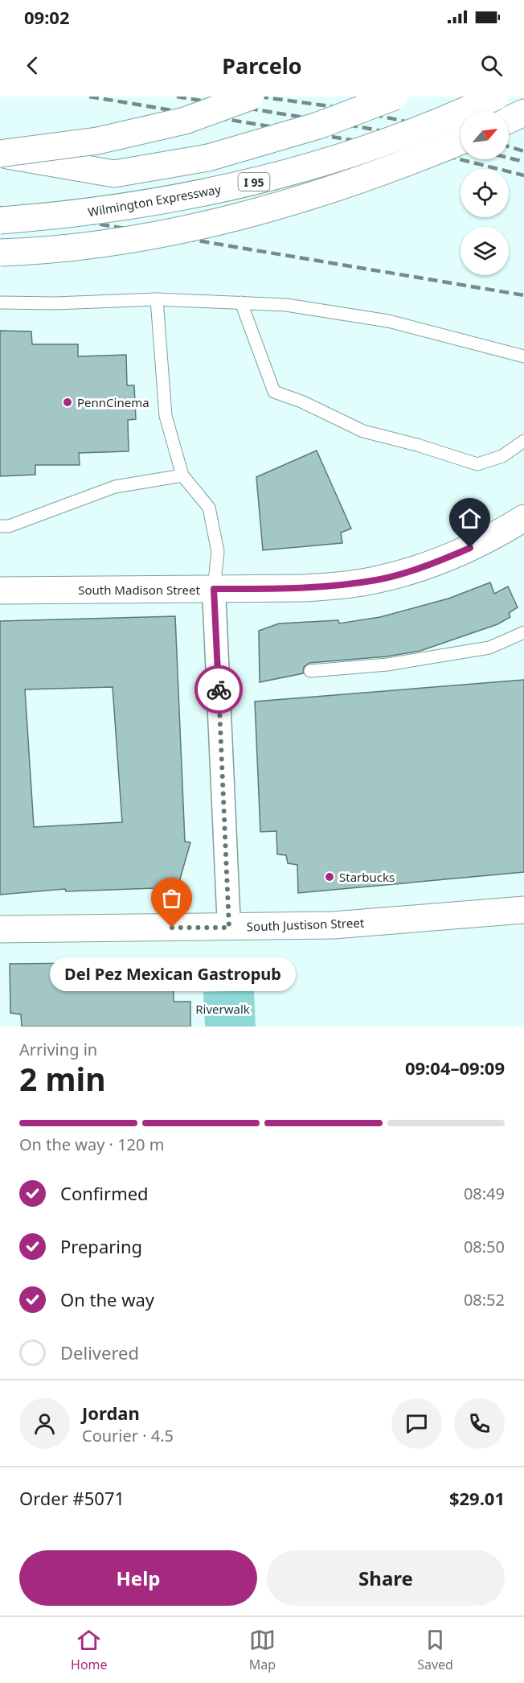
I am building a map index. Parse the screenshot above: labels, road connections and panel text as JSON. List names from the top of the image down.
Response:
{
  "streets": {
    "main road": [
      "I 95",
      "Wilmington Expressway",
      "South Madison Street",
      "South Justison Street"
    ]
  },
  "parks": ["Riverwalk"],
  "places": ["PennCinema", "Starbucks", "Del Pez Mexican Gastropub"],
  "north": "top right",
  "page": {
    "status": "09:02",
    "header": "Parcelo",
    "bubble": "Del Pez Mexican Gastropub",
    "heading": ["2 min", "Arriving in", "09:04–09:09"],
    "panel": [
      "Jordan",
      "Courier · 4.5",
      "Order #5071",
      "$29.01"
    ],
    "bar": "On the way · 120 m",
    "list": [
      ["Confirmed", "08:49"],
      ["Preparing", "08:50"],
      ["On the way", "08:52"],
      "Delivered"
    ],
    "buttons": ["Help", "Share"],
    "tabs": ["Home", "Map", "Saved"]
  }
}
